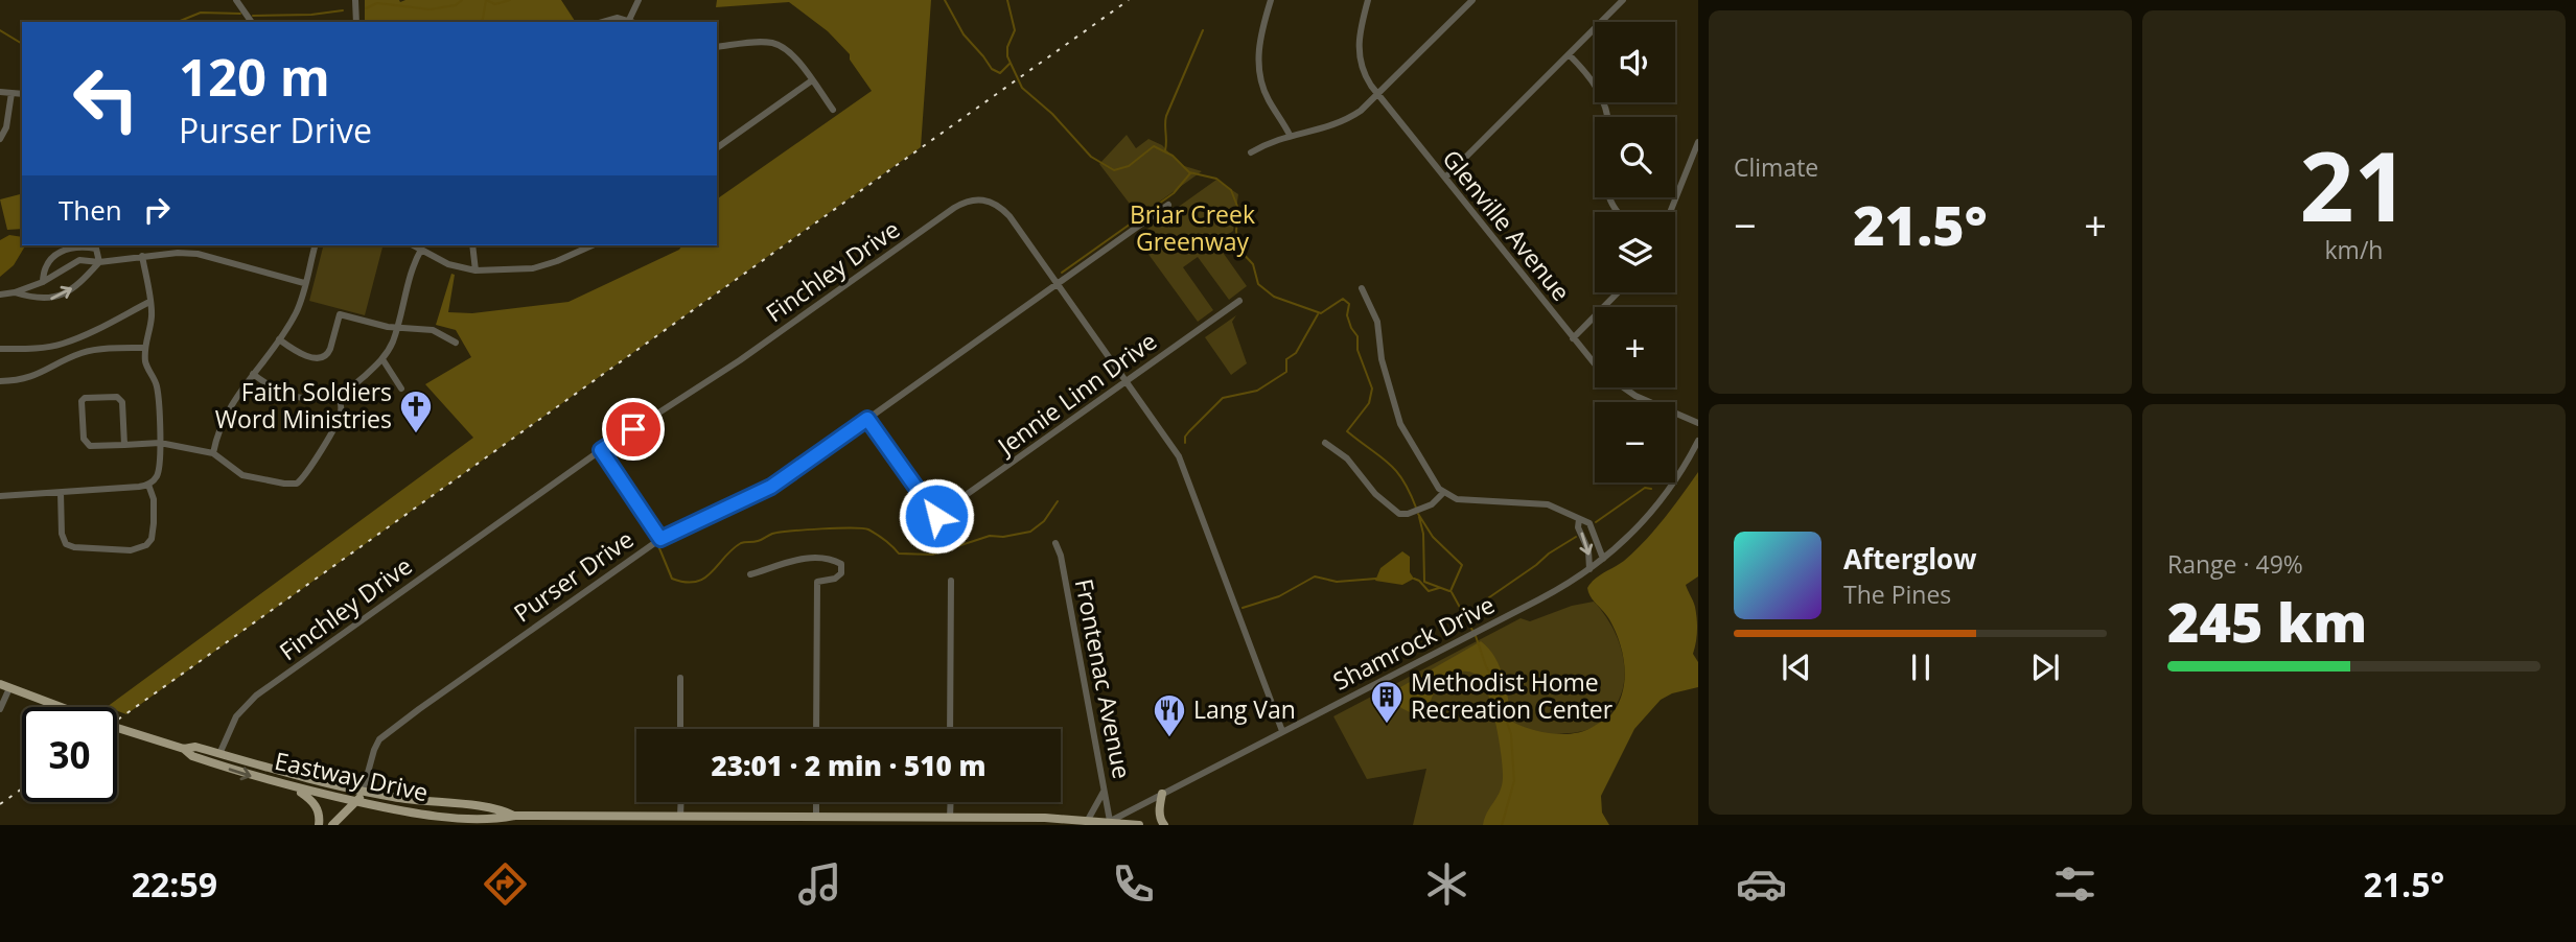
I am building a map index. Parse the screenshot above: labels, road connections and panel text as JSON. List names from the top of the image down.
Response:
{
  "streets": {
    "main road": ["Eastway Drive"],
    "street": [
      "Glenville Avenue",
      "Finchley Drive",
      "Jennie Linn Drive",
      "Purser Drive",
      "Shamrock Drive",
      "Frontenac Avenue"
    ]
  },
  "crossings": [
    ["Finchley Drive", "Jennie Linn Drive"],
    ["Finchley Drive", "Purser Drive"],
    ["Finchley Drive", "Shamrock Drive"],
    ["Finchley Drive", "Eastway Drive"],
    ["Jennie Linn Drive", "Purser Drive"],
    ["Purser Drive", "Eastway Drive"],
    ["Shamrock Drive", "Frontenac Avenue"],
    ["Shamrock Drive", "Eastway Drive"],
    ["Frontenac Avenue", "Eastway Drive"]
  ],
  "parks": ["Briar Creek Greenway"],
  "places": {
    "church": ["Faith Soldiers Word Ministries"],
    "building": ["Methodist Home Recreation Center"],
    "restaurant": ["Lang Van"]
  },
  "page": {
    "tile": [
      "Climate",
      ["21", "km/h"],
      ["Range · 49%", "245 km"]
    ],
    "map_buttons": ["+", "−"],
    "turn": ["120 m", "Purser Drive"],
    "then": "Then",
    "heat": ["−", "21.5°", "+"],
    "song": ["Afterglow", "The Pines"],
    "limit": "30",
    "trip": "23:01 · 2 min · 510 m",
    "tabs": ["22:59", "21.5°"]
  }
}
